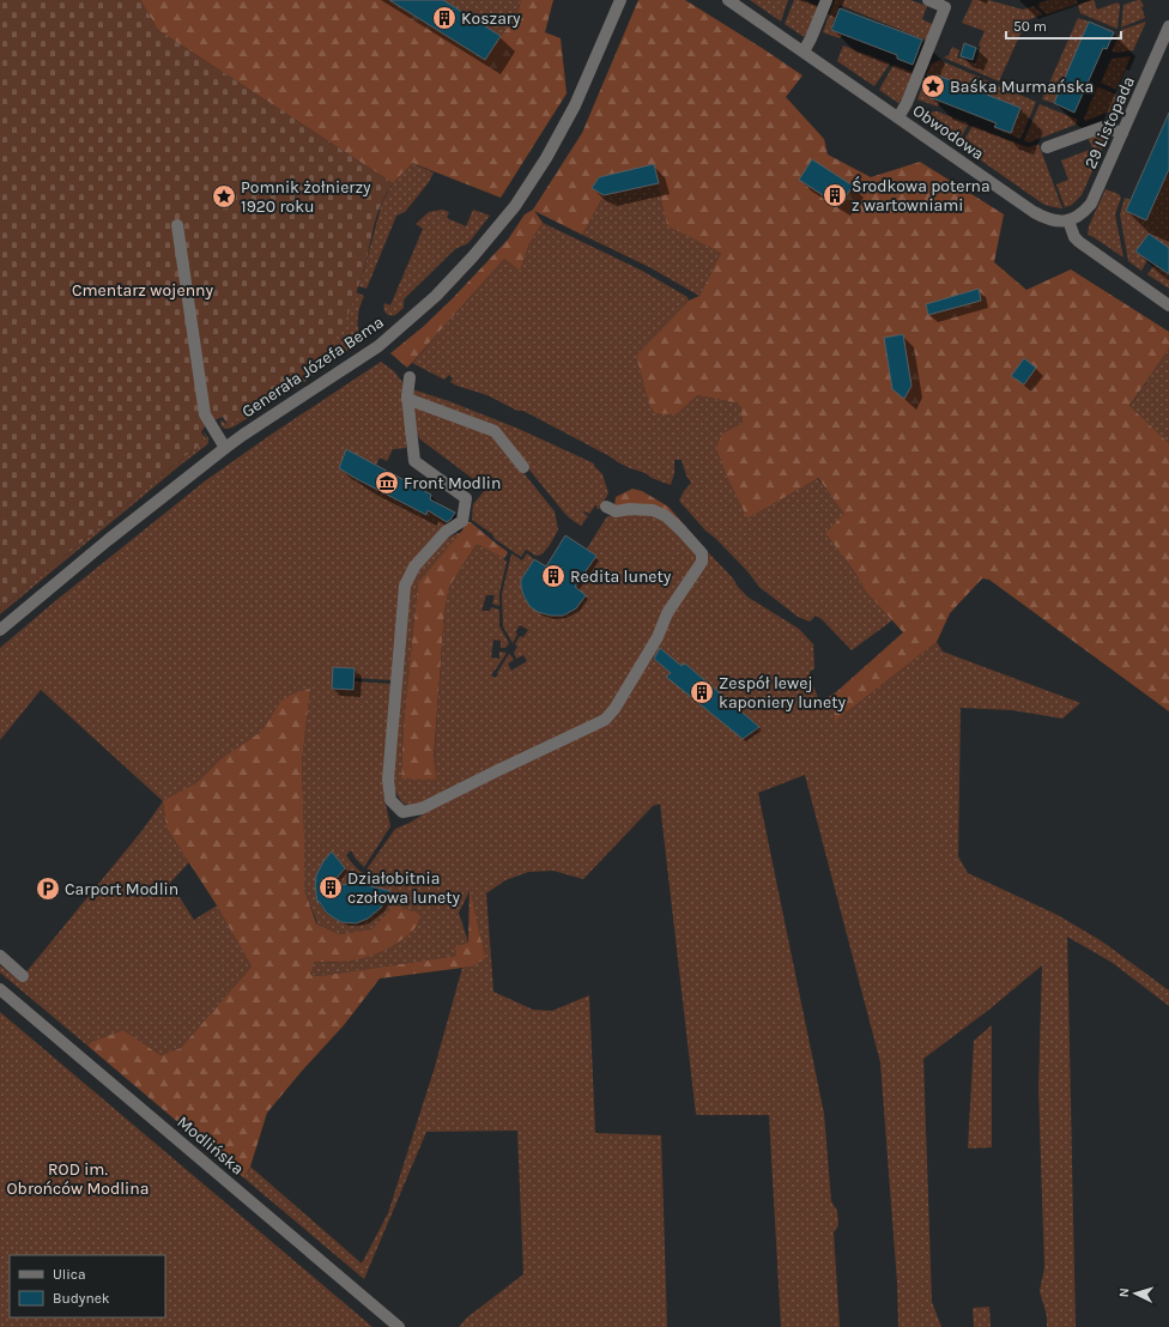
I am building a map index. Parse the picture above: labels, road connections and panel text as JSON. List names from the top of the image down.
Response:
{
  "streets": {
    "street": [
      "29 Listopada",
      "Obwodowa",
      "Generała Józefa Bema",
      "Modlińska"
    ]
  },
  "crossings": [
    ["29 Listopada", "Obwodowa"]
  ],
  "parks": ["Cmentarz wojenny", "ROD im. Obrońców Modlina"],
  "places": {
    "building": [
      "Koszary",
      "Środkowa poterna z wartowniami",
      "Redita lunety",
      "Zespół lewej kaponiery lunety",
      "Działobitnia czołowa lunety"
    ],
    "place": ["Baśka Murmańska", "Pomnik żołnierzy 1920 roku"],
    "museum": ["Front Modlin"],
    "parking": ["Carport Modlin"]
  },
  "legend": ["Ulica", "Budynek"],
  "scale_bar": "50 m",
  "north": "left"
}
